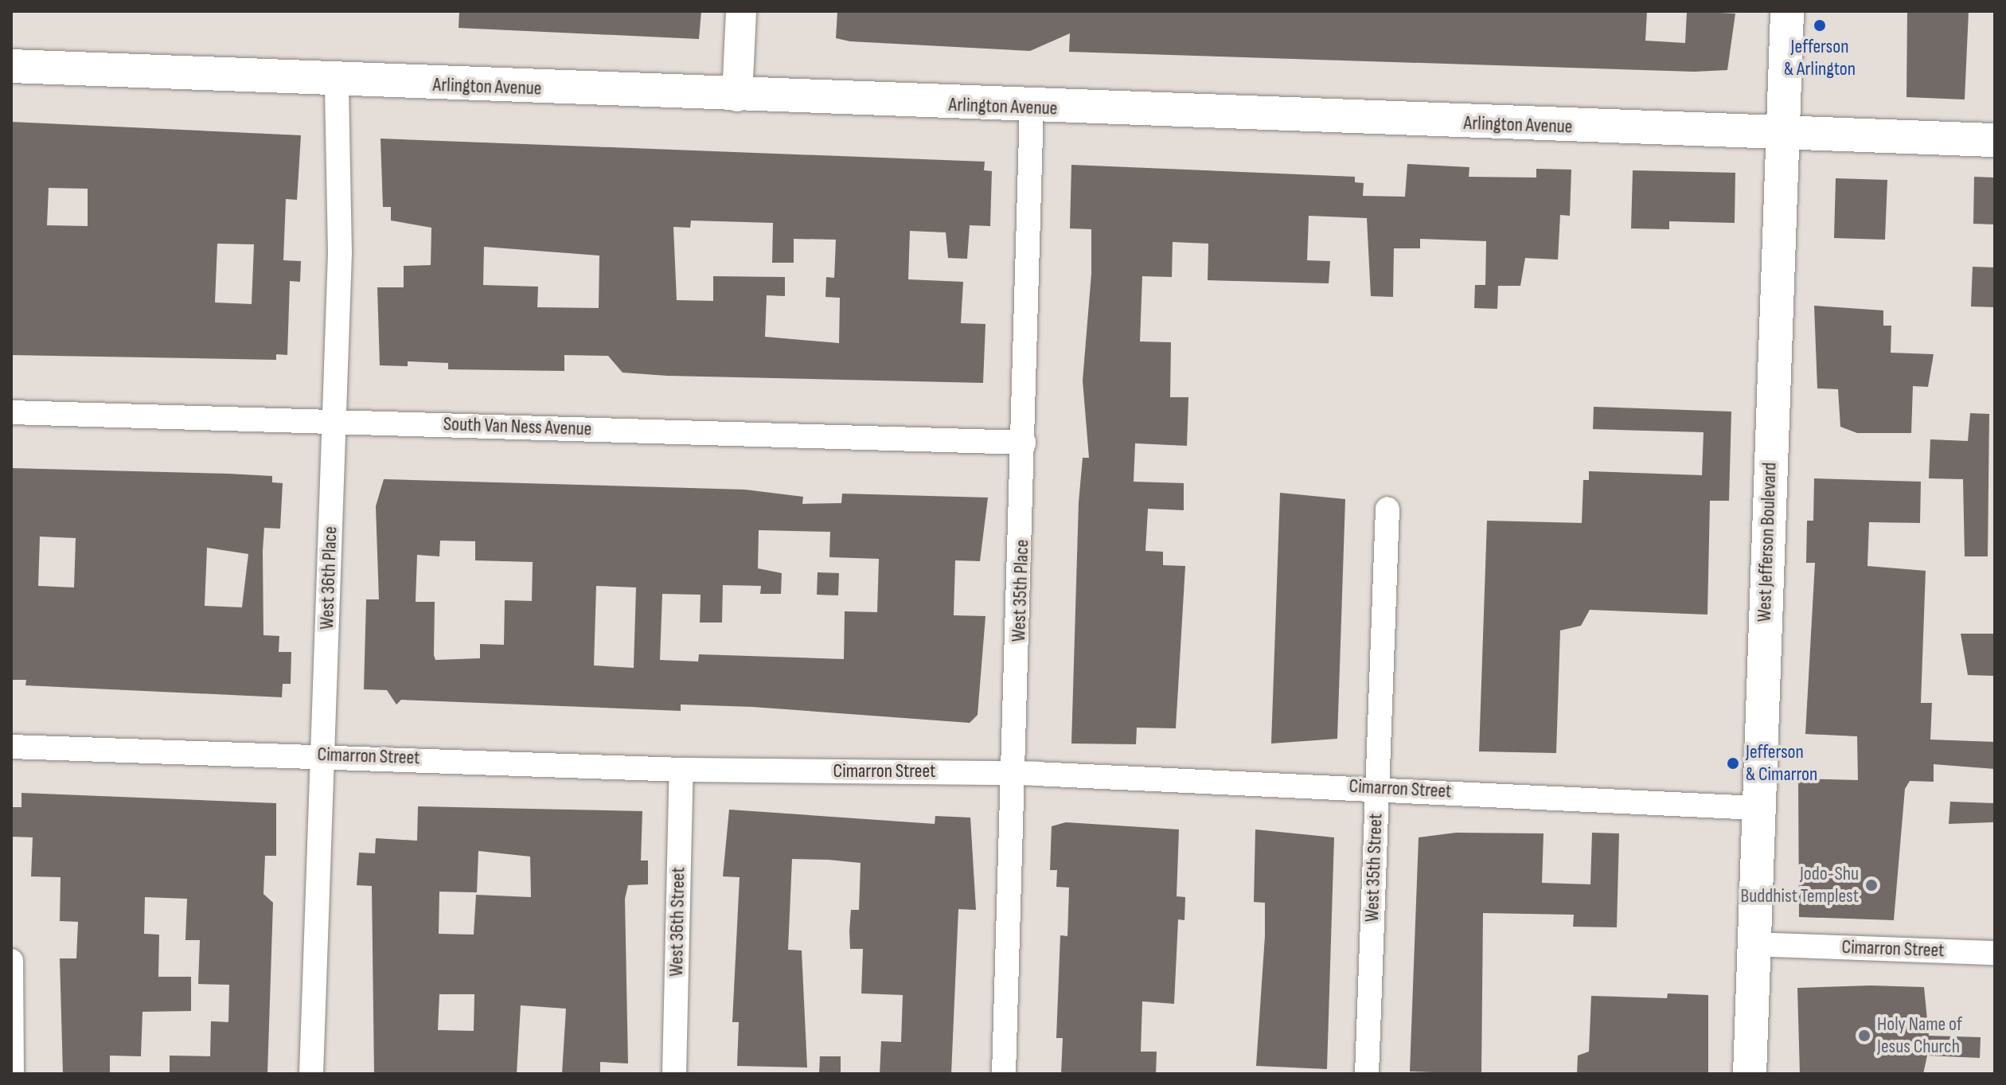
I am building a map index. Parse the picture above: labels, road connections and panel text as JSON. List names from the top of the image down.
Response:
{
  "streets": {
    "main road": ["Arlington Avenue", "West Jefferson Boulevard"],
    "street": [
      "South Van Ness Avenue",
      "West 36th Place",
      "West 35th Place",
      "Cimarron Street",
      "West 35th Street",
      "West 36th Street"
    ]
  },
  "crossings": [
    ["Arlington Avenue", "West Jefferson Boulevard"],
    ["Arlington Avenue", "West 36th Place"],
    ["Arlington Avenue", "West 35th Place"],
    ["South Van Ness Avenue", "West 36th Place"],
    ["South Van Ness Avenue", "West 35th Place"],
    ["West Jefferson Boulevard", "Cimarron Street"],
    ["West 36th Place", "Cimarron Street"],
    ["West 35th Place", "Cimarron Street"],
    ["Cimarron Street", "West 35th Street"],
    ["Cimarron Street", "West 36th Street"]
  ],
  "places": [
    "Jefferson & Arlington",
    "Jefferson & Cimarron",
    "Jodo-Shu Buddhist Templest",
    "Holy Name of Jesus Church"
  ]
}
